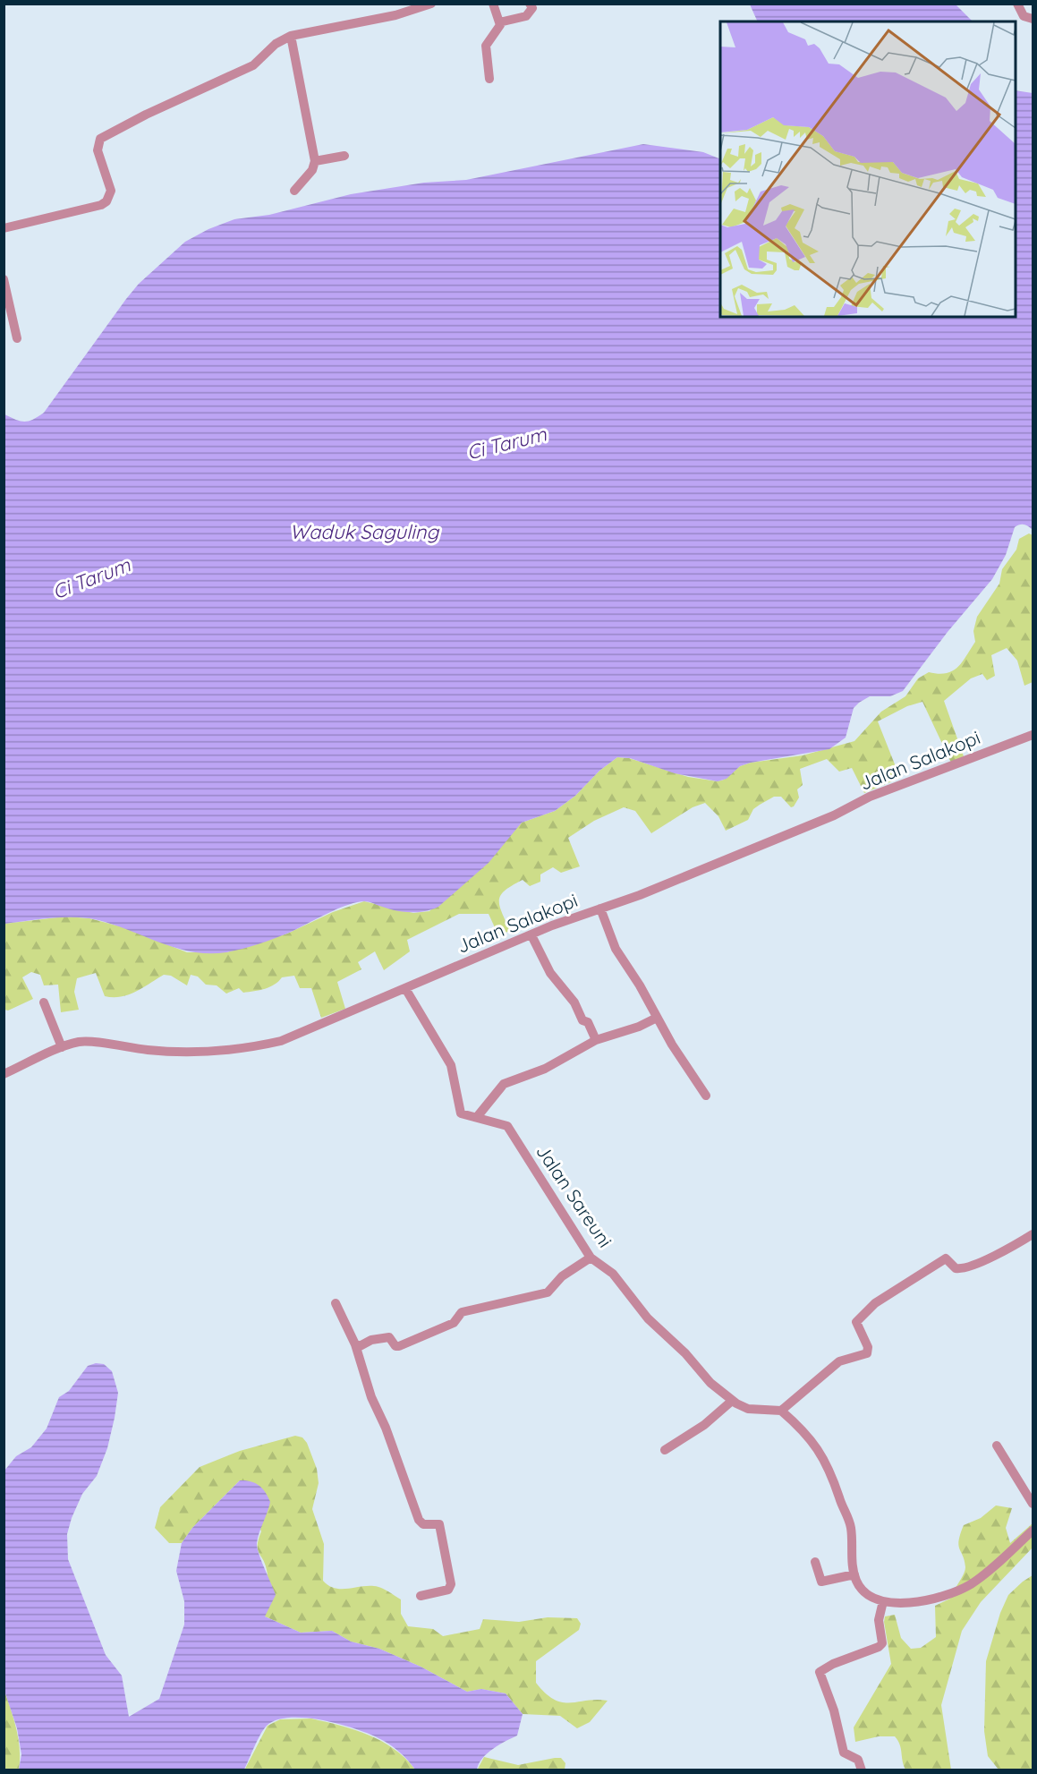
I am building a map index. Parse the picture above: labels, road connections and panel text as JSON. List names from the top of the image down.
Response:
{
  "streets": {
    "street": ["Jalan Salakopi", "Jalan Sareuni"]
  },
  "crossings": [
    ["Jalan Salakopi", "Jalan Sareuni"]
  ],
  "water": ["Ci Tarum", "Waduk Saguling"]
}
